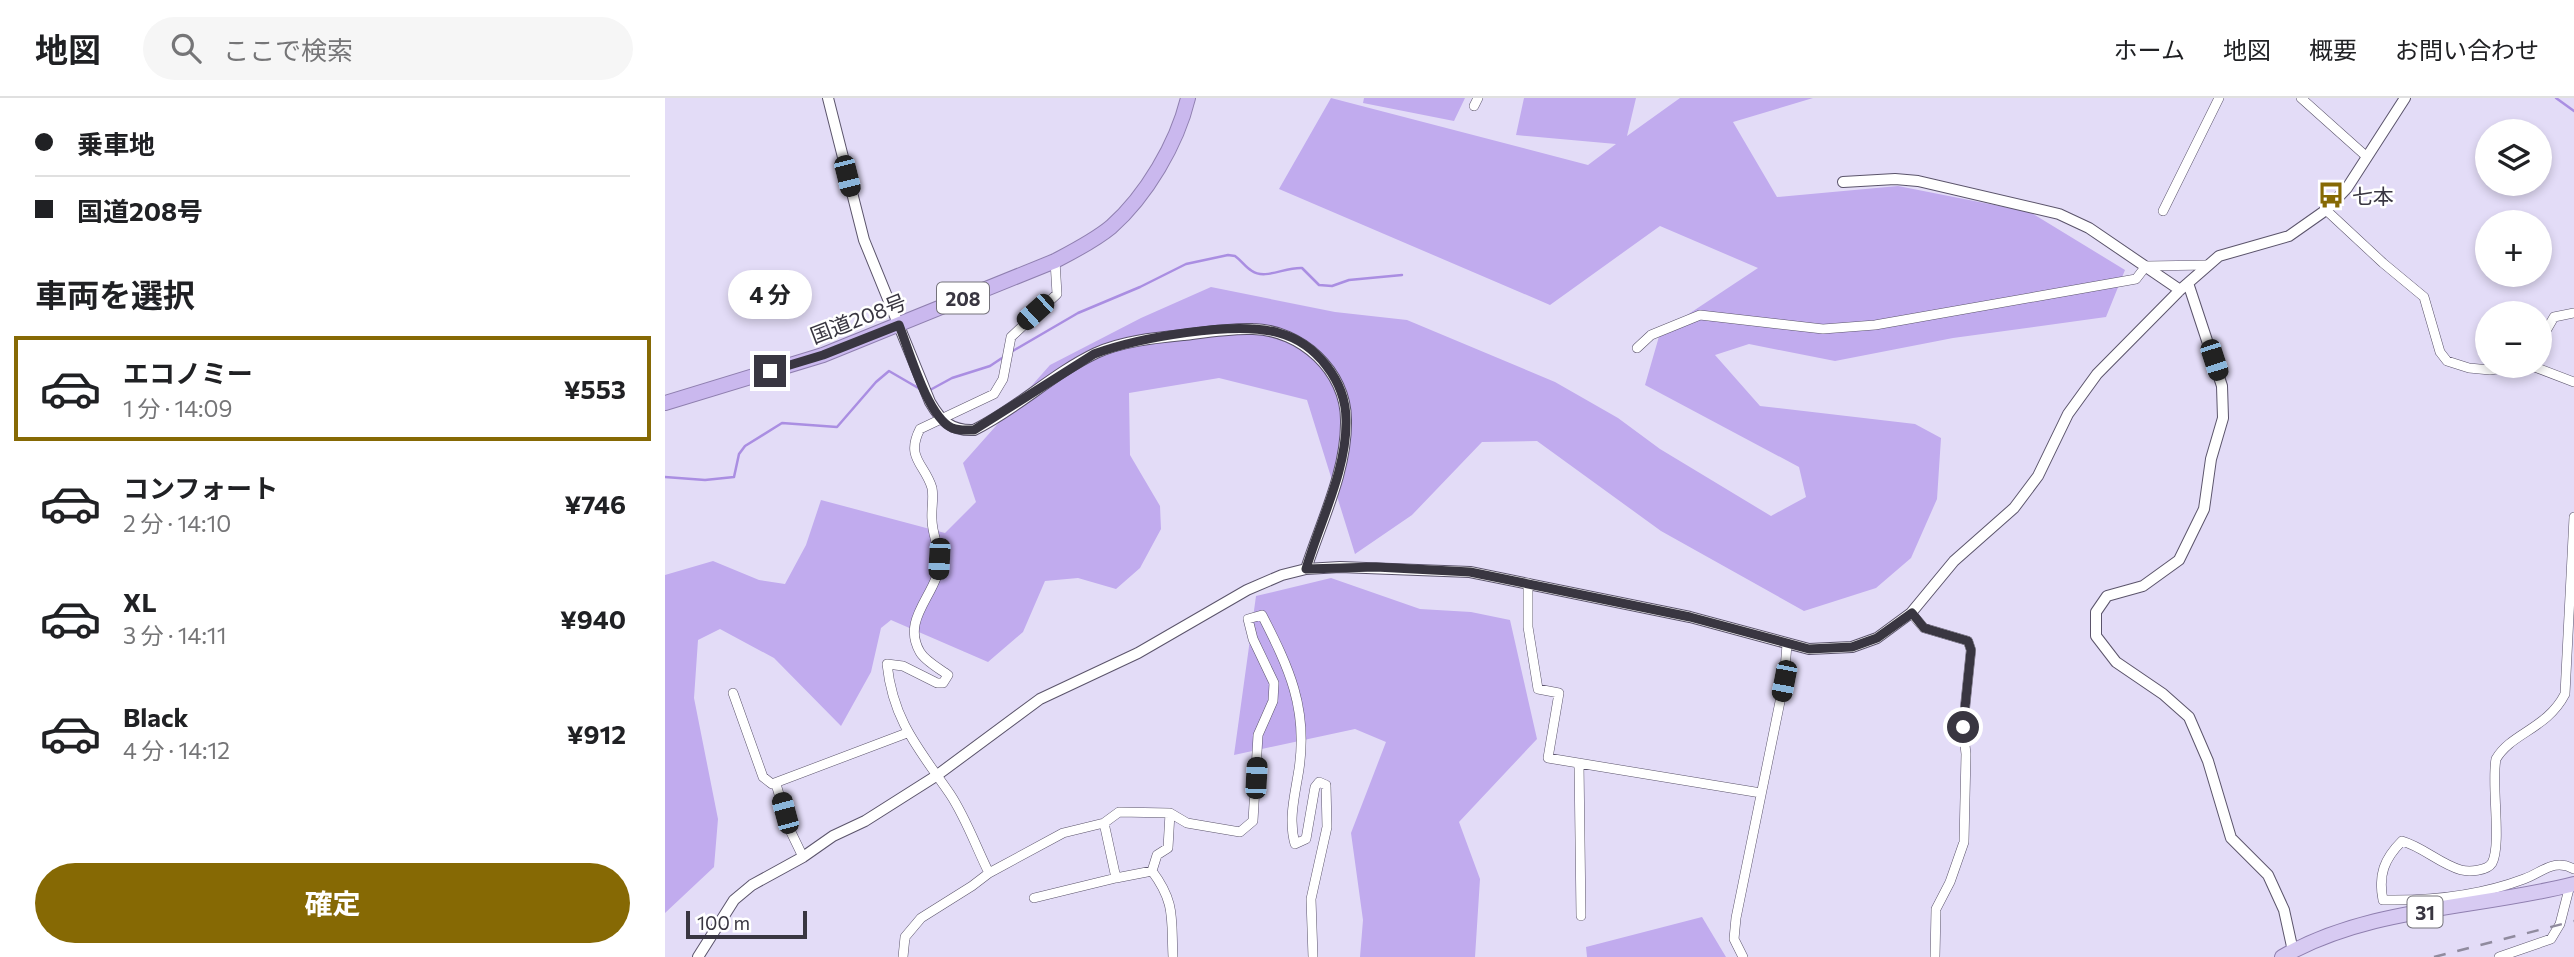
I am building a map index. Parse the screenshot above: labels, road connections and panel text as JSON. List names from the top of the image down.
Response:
{
  "streets": {
    "highway": ["208", "国道208号"],
    "main road": ["31"]
  },
  "places": {
    "bus stop": ["七本"]
  },
  "scale_bar": "100 m",
  "page": {
    "header": "地図",
    "search": "ここで検索",
    "nav": [
      "ホーム",
      "地図",
      "概要",
      "お問い合わせ"
    ],
    "banner": ["乗車地", "国道208号"],
    "map_buttons": ["+", "−"],
    "heading": "車両を選択",
    "bubble": "4 分",
    "list": [
      {
        "name": "エコノミー",
        "note": "1 分 · 14:09",
        "value": "¥553"
      },
      {
        "name": "コンフォート",
        "note": "2 分 · 14:10",
        "value": "¥746"
      },
      {
        "name": "XL",
        "note": "3 分 · 14:11",
        "value": "¥940"
      },
      {
        "name": "Black",
        "note": "4 分 · 14:12",
        "value": "¥912"
      }
    ],
    "buttons": "確定",
    "scale": "100 m"
  }
}
